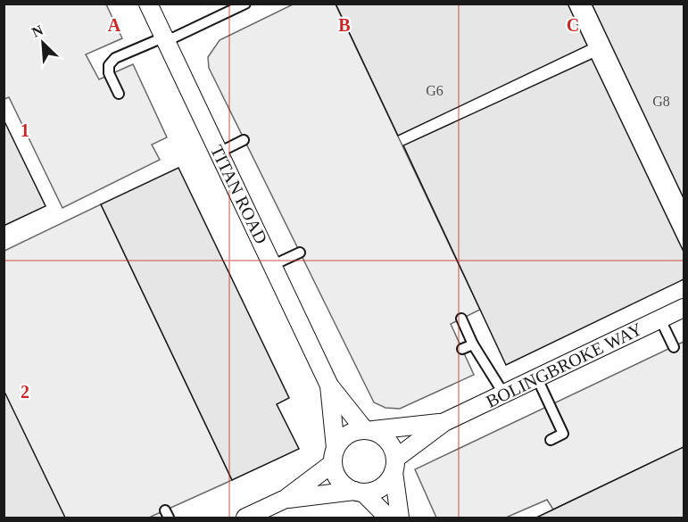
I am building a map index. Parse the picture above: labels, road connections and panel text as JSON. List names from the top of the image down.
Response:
{
  "streets": {
    "street": ["TITAN ROAD", "BOLINGBROKE WAY"]
  },
  "crossings": [
    ["TITAN ROAD", "BOLINGBROKE WAY"]
  ],
  "house_numbers": ["G6", "G8"],
  "north": "top left",
  "grid": {
    "columns": ["A", "B", "C"],
    "rows": ["1", "2"]
  }
}
